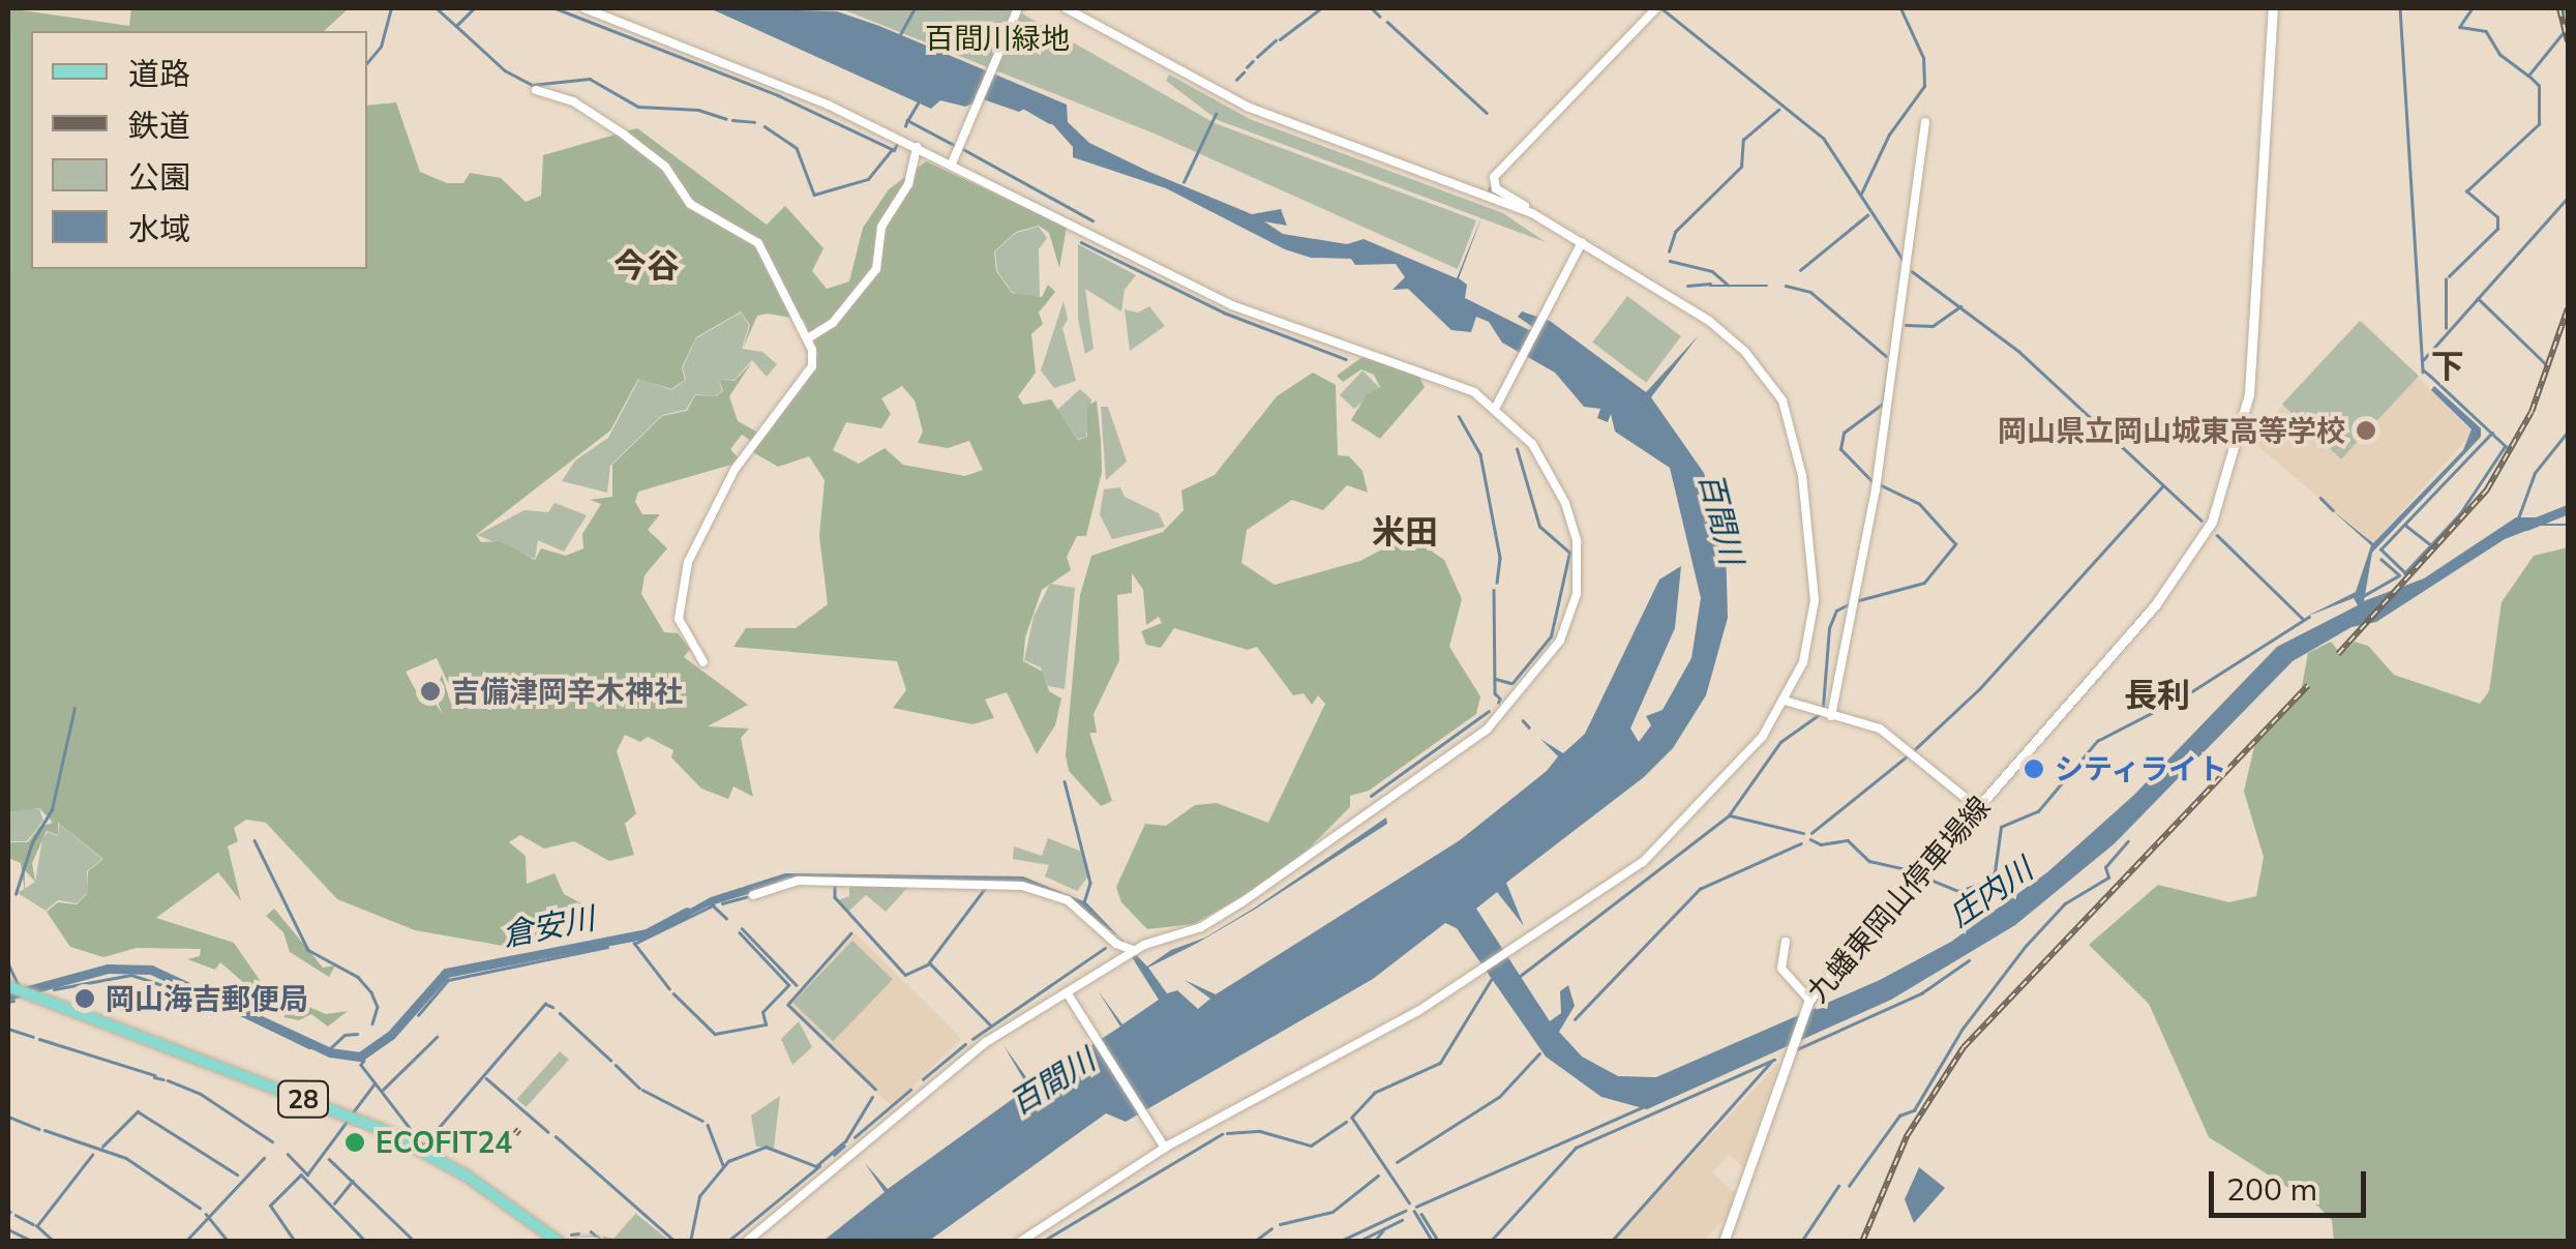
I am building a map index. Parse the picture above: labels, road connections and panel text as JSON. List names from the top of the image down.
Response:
{
  "streets": {
    "main road": ["九蟠東岡山停車場線", "28"]
  },
  "districts": [
    "今谷",
    "下",
    "米田",
    "長利"
  ],
  "water": ["百間川", "庄内川", "倉安川"],
  "parks": ["百間川緑地"],
  "places": [
    "岡山県立岡山城東高等学校",
    "吉備津岡辛木神社",
    "シティライト",
    "岡山海吉郵便局",
    "ECOFIT24"
  ],
  "legend": [
    "道路",
    "鉄道",
    "公園",
    "水域"
  ],
  "scale_bar": "200 m"
}
